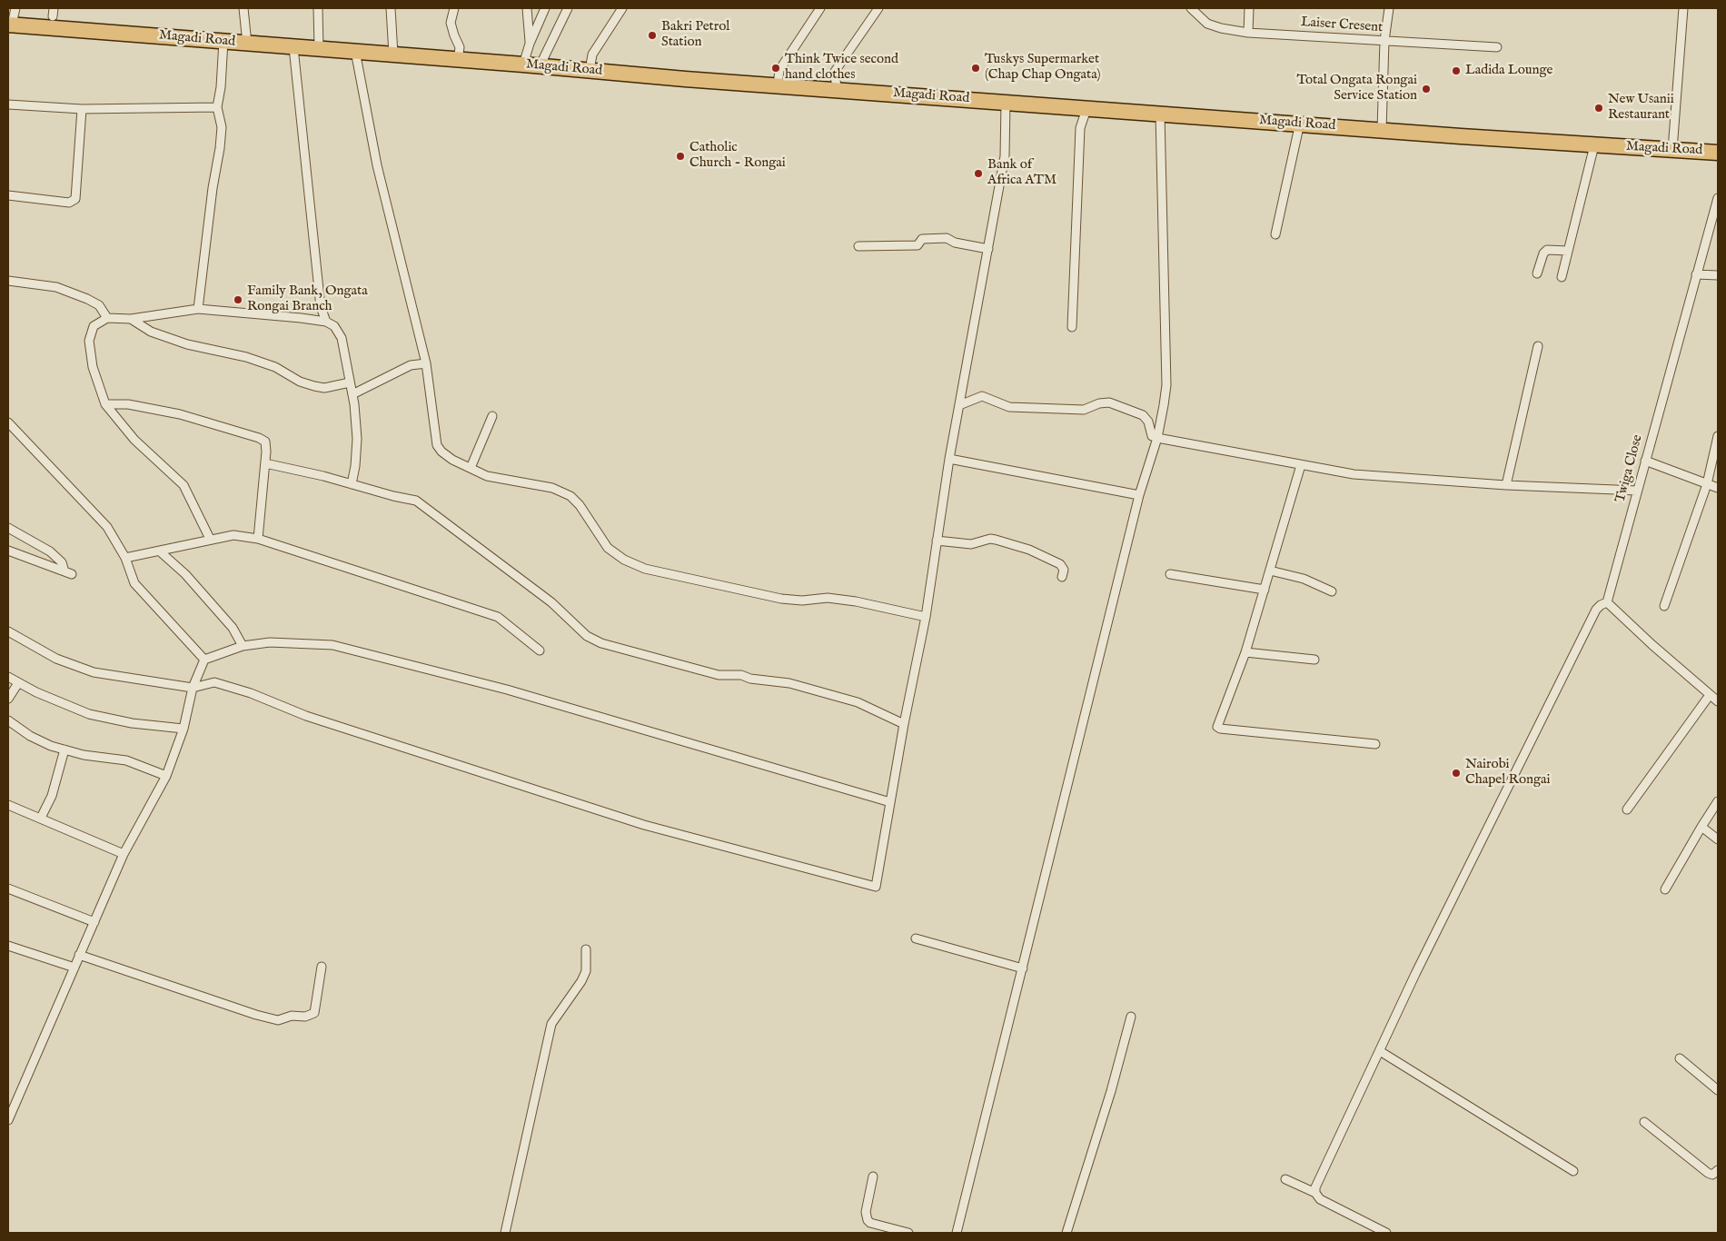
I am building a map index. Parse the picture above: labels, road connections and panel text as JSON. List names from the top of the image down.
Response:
{
  "streets": {
    "highway": ["Magadi Road"],
    "street": ["Laiser Cresent", "Twiga Close"]
  },
  "places": [
    "Bakri Petrol Station",
    "Think Twice second hand clothes",
    "Tuskys Supermarket (Chap Chap Ongata)",
    "Ladida Lounge",
    "Total Ongata Rongai Service Station",
    "New Usanii Restaurant",
    "Catholic Church - Rongai",
    "Bank of Africa ATM",
    "Family Bank, Ongata Rongai Branch",
    "Nairobi Chapel Rongai"
  ]
}
